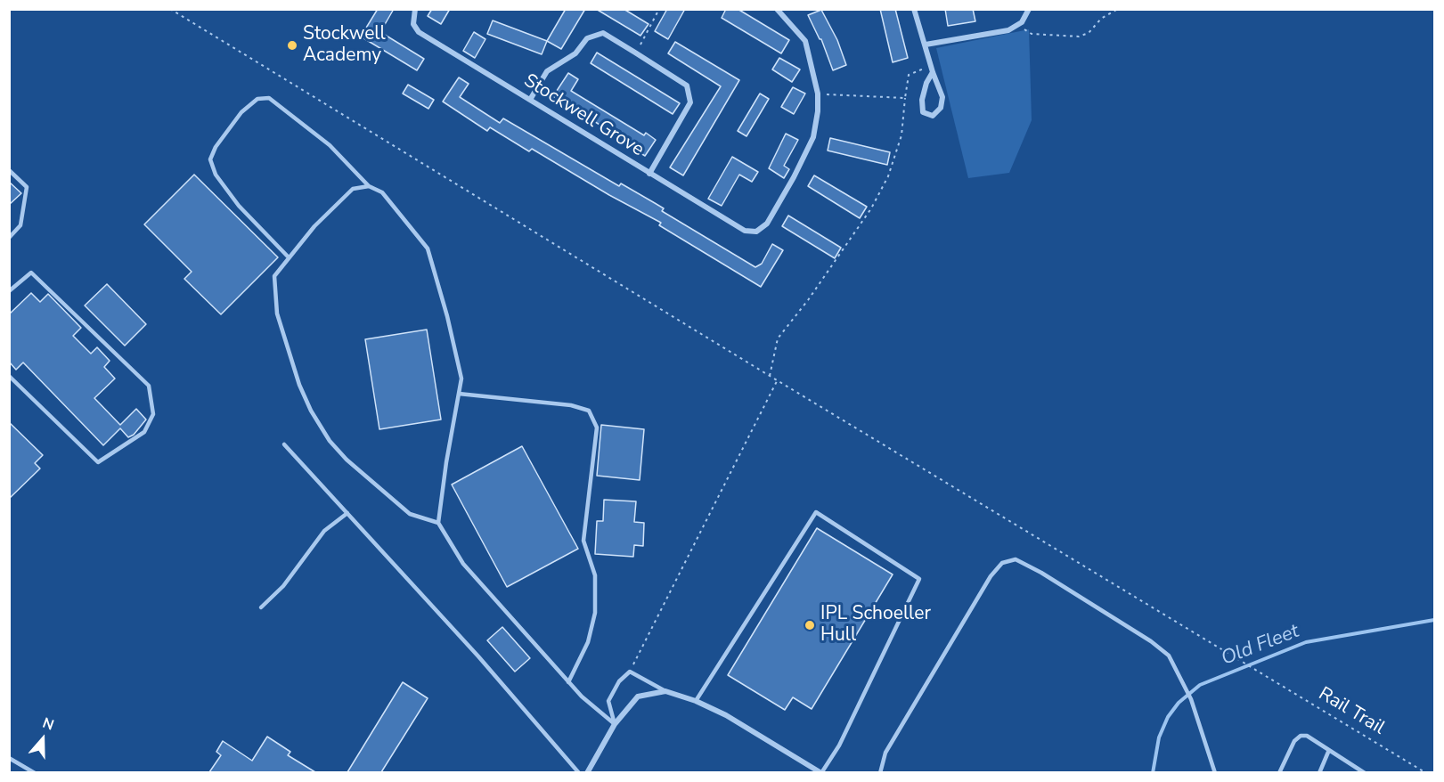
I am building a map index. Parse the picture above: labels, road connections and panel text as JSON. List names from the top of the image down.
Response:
{
  "streets": {
    "street": ["Stockwell Grove"],
    "path": ["Rail Trail"]
  },
  "water": ["Old Fleet"],
  "places": ["Stockwell Academy", "IPL Schoeller Hull"],
  "north": "top"
}
